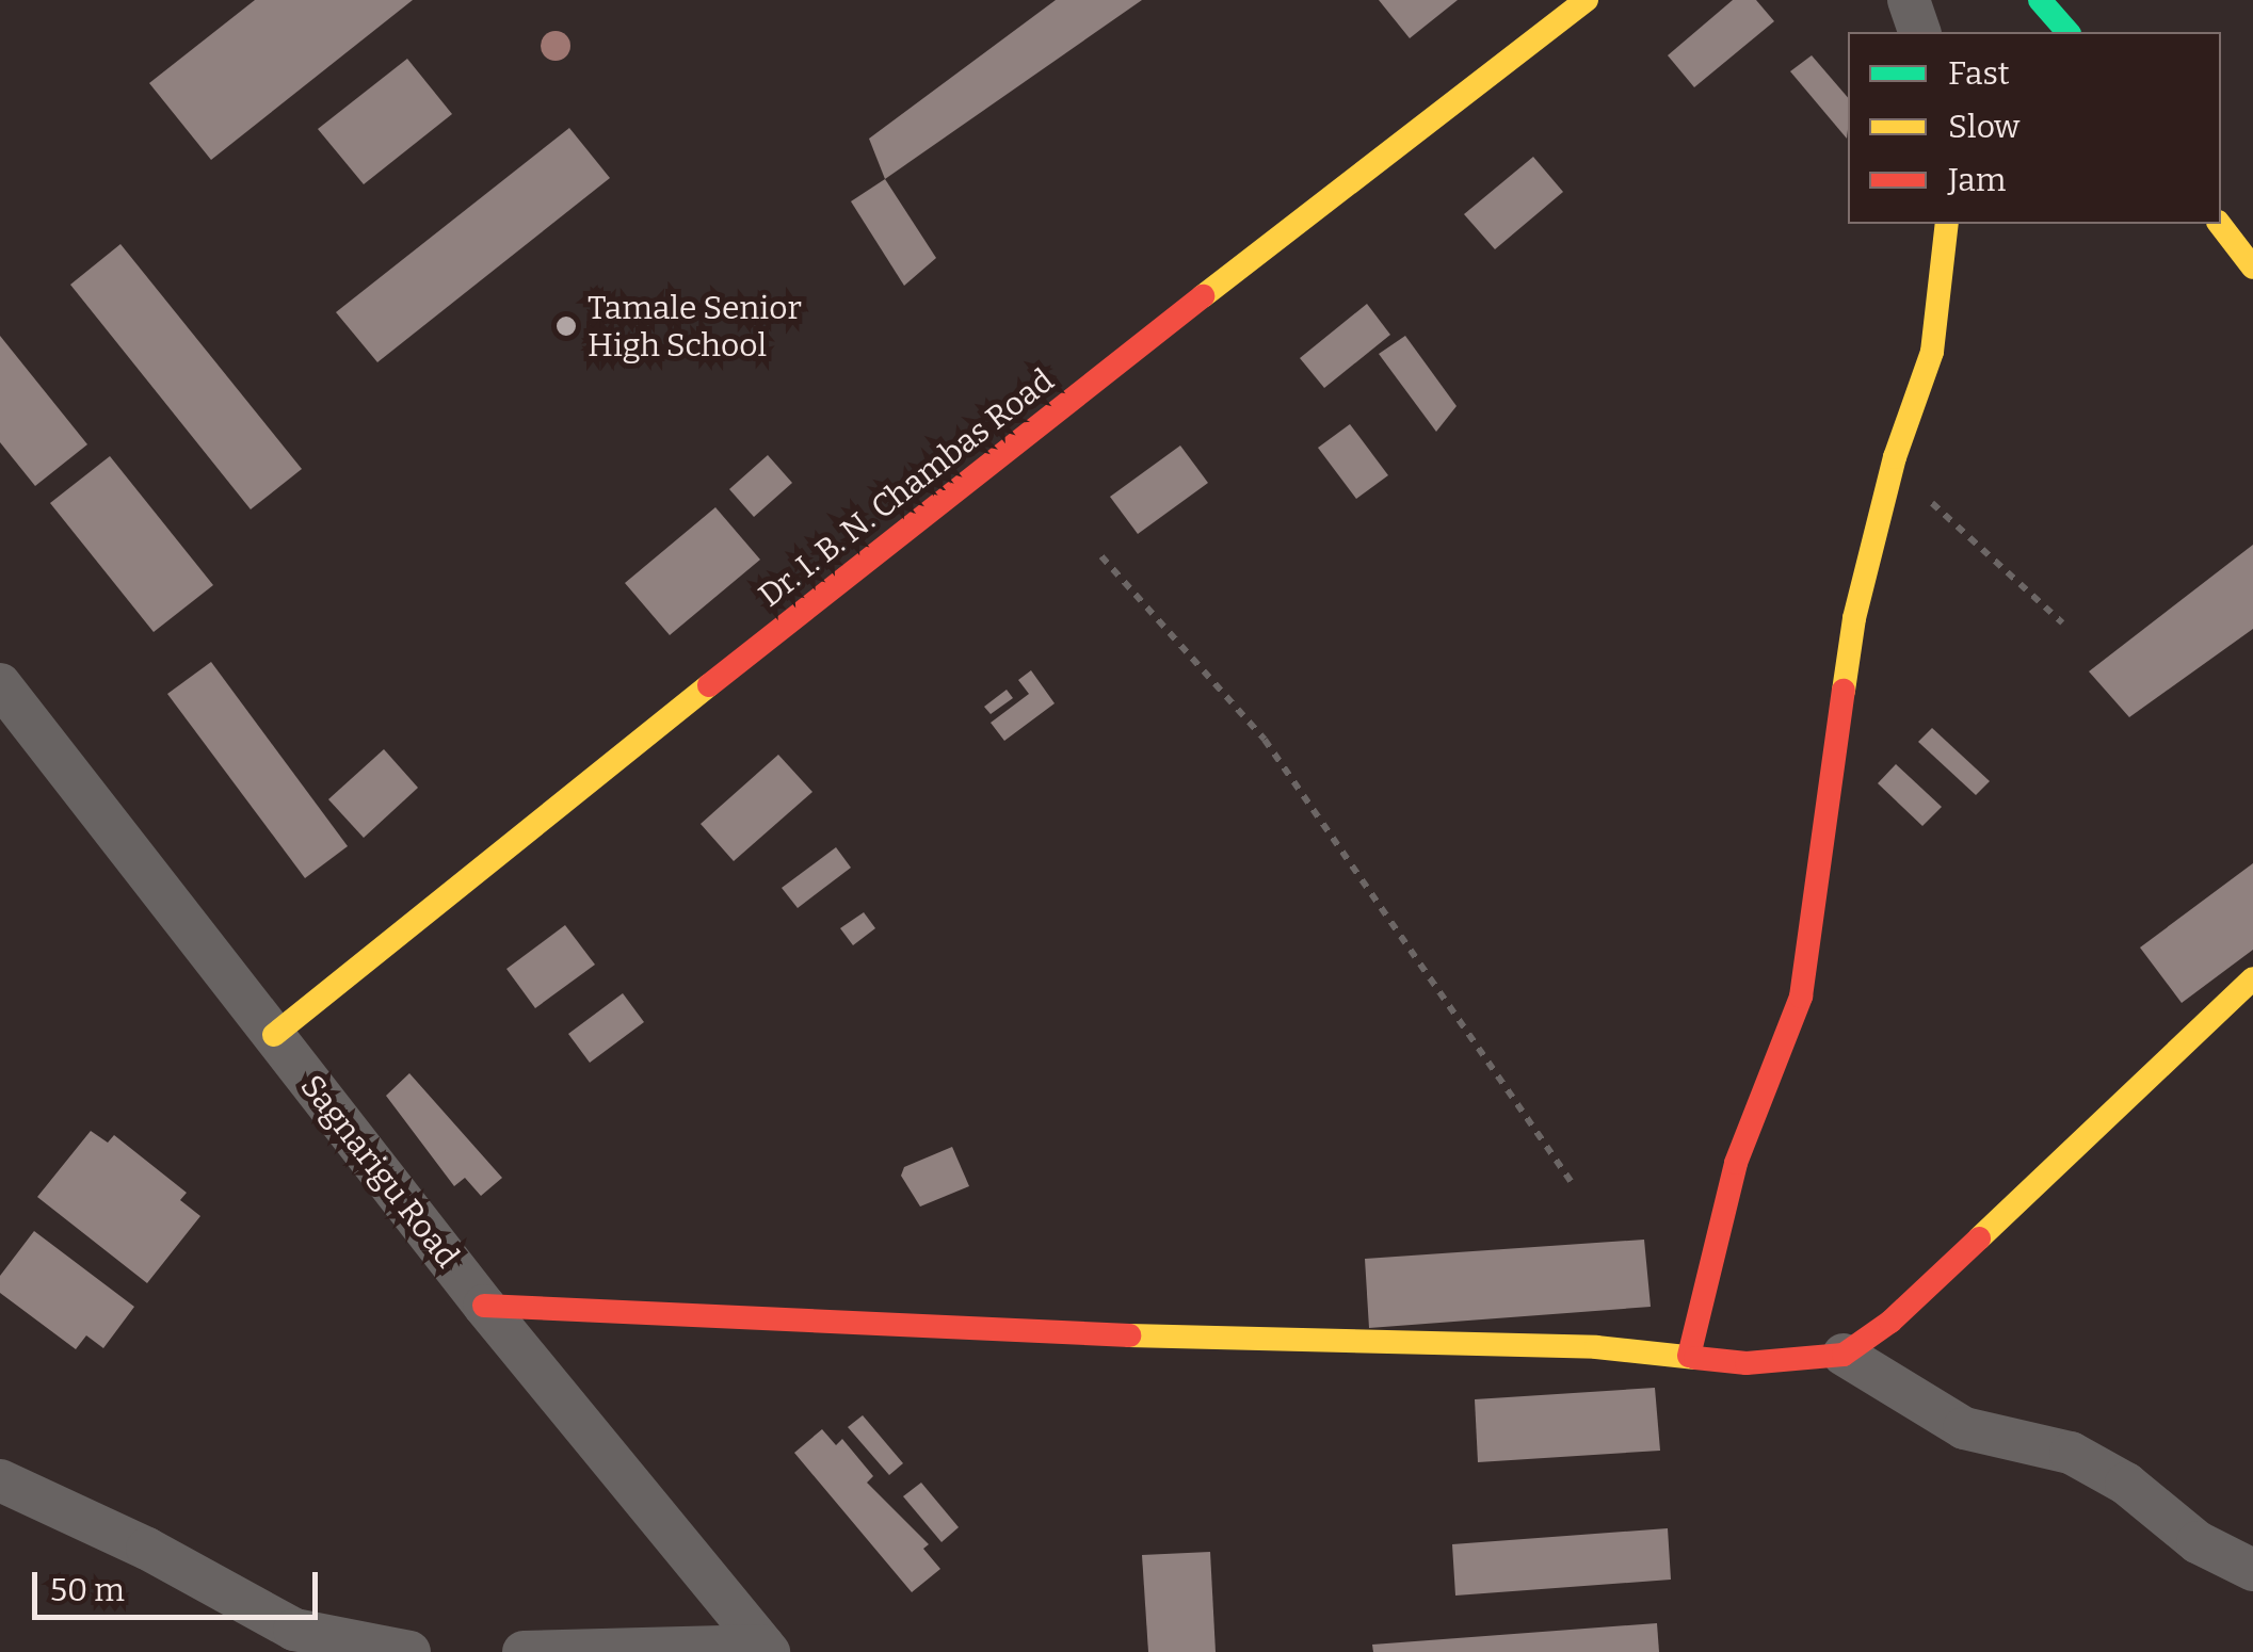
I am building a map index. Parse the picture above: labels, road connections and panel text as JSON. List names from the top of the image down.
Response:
{
  "streets": {
    "street": ["Dr. I. B. N. Chambas Road", "Sagnarigu Road"]
  },
  "crossings": [
    ["Dr. I. B. N. Chambas Road", "Sagnarigu Road"]
  ],
  "places": ["Tamale Senior High School"],
  "legend": ["Fast", "Slow", "Jam"],
  "scale_bar": "50 m"
}
